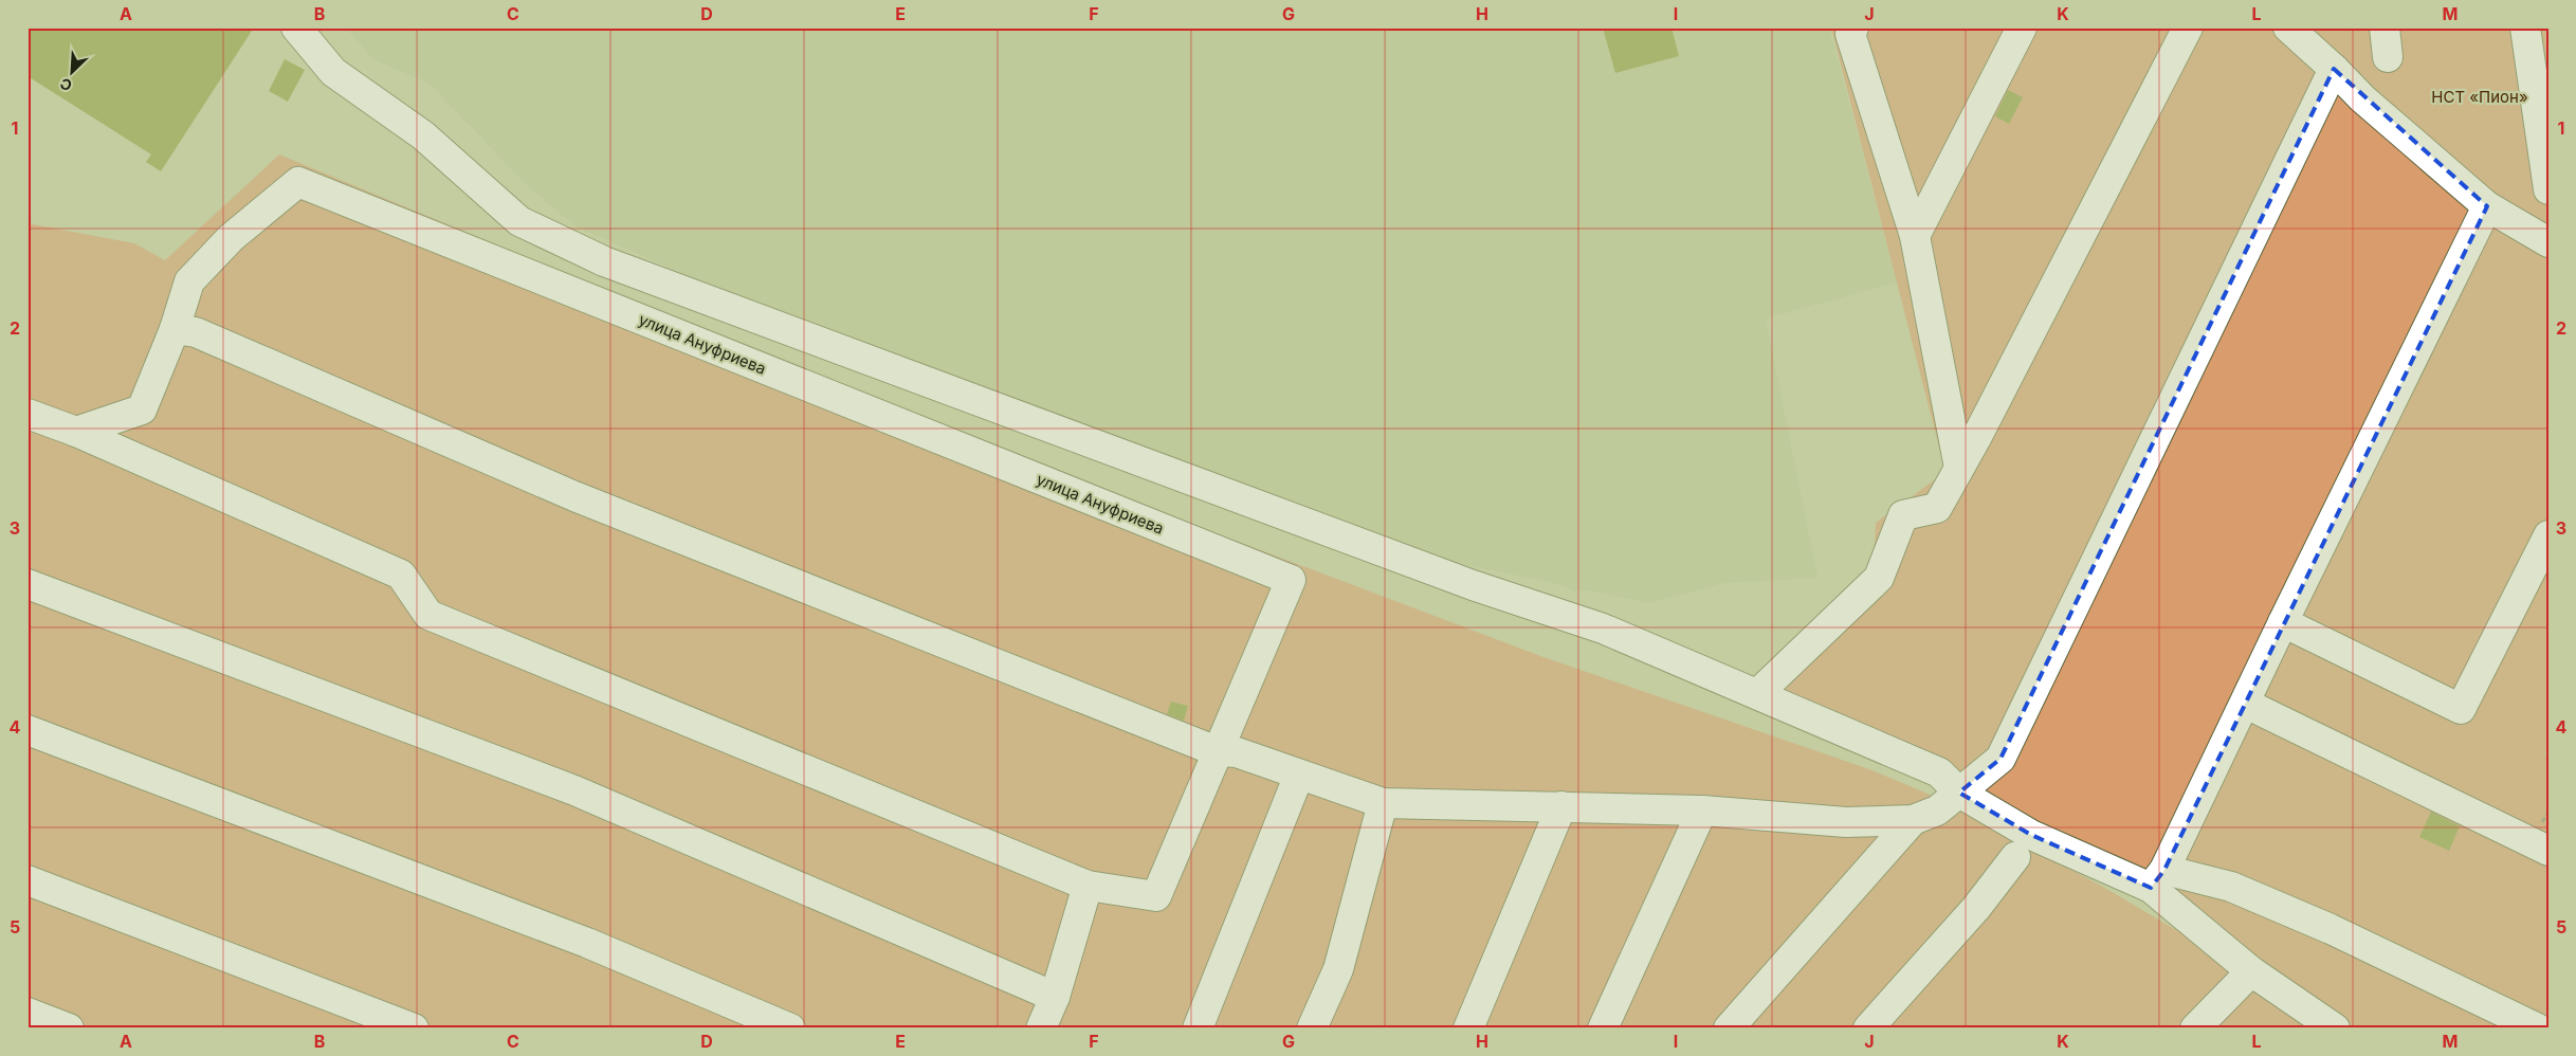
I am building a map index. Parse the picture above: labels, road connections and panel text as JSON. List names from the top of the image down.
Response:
{
  "streets": {
    "street": ["улица Ануфриева"]
  },
  "parks": ["НСТ «Пион»"],
  "north": "bottom left",
  "grid": {
    "columns": [
      "A",
      "B",
      "C",
      "D",
      "E",
      "F",
      "G",
      "H",
      "I",
      "J",
      "K",
      "L",
      "M"
    ],
    "rows": [
      "1",
      "2",
      "3",
      "4",
      "5"
    ]
  }
}
